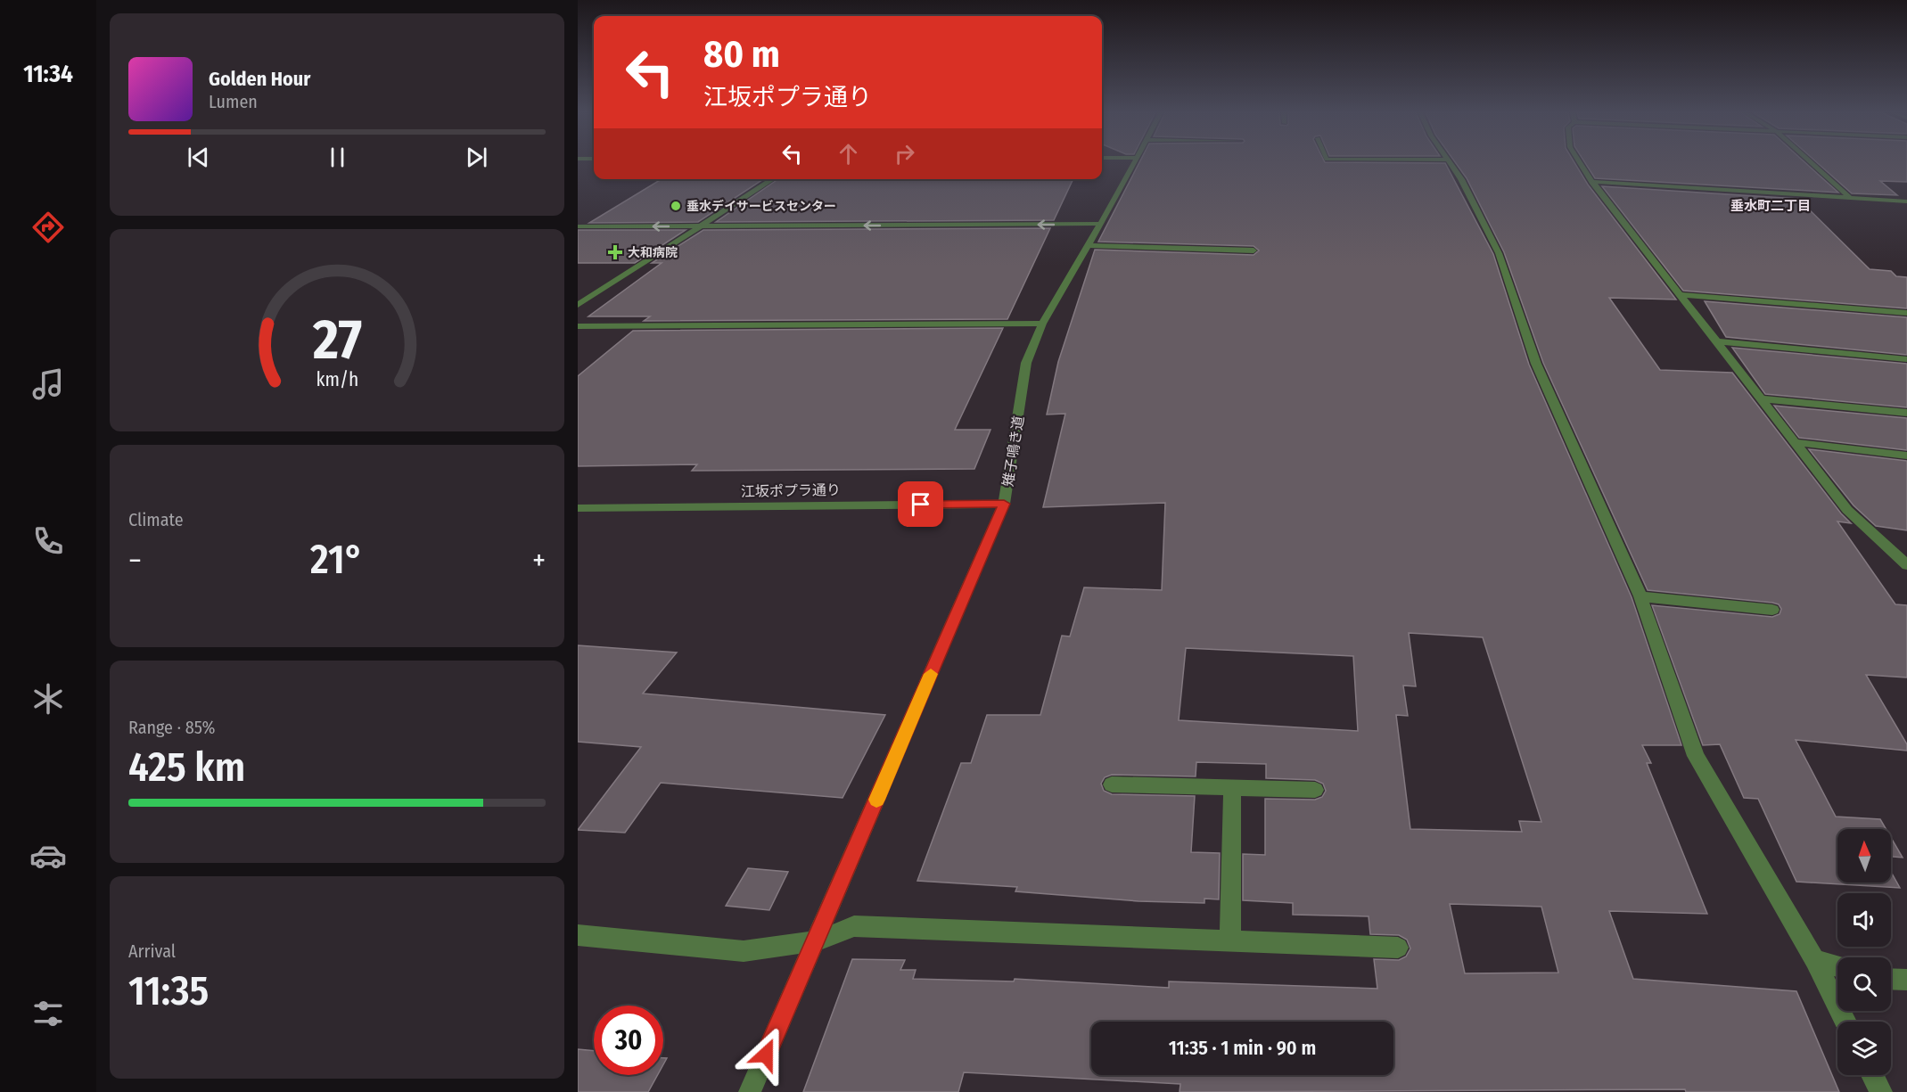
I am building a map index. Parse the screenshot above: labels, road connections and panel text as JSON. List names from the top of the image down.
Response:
{
  "streets": {
    "street": ["雉子鳴き道", "江坂ポプラ通り"]
  },
  "crossings": [
    ["雉子鳴き道", "江坂ポプラ通り"]
  ],
  "districts": ["垂水町二丁目"],
  "places": {
    "other": ["垂水デイサービスセンター"],
    "health": ["大和病院"]
  },
  "north": "top",
  "page": {
    "tabs": "11:34",
    "turn": ["80 m", "江坂ポプラ通り"],
    "song": ["Golden Hour", "Lumen"],
    "tile": [
      "Climate",
      ["Range · 85%", "425 km"],
      ["Arrival", "11:35"]
    ],
    "heat": ["−", "21°", "+"],
    "limit": "30",
    "trip": "11:35 · 1 min · 90 m",
    "gauge": ["27", "km/h"]
  }
}
